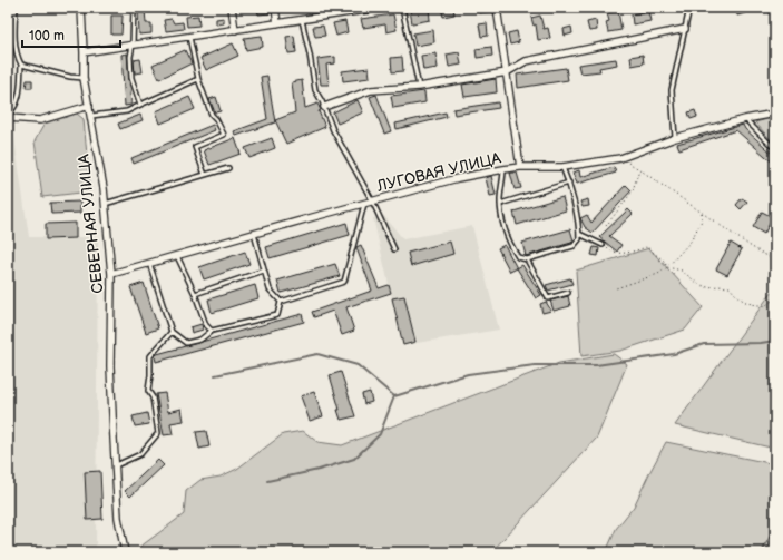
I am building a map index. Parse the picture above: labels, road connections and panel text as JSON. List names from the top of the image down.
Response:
{
  "streets": {
    "street": ["ЛУГОВАЯ УЛИЦА", "СЕВЕРНАЯ УЛИЦА"]
  },
  "crossings": [
    ["ЛУГОВАЯ УЛИЦА", "СЕВЕРНАЯ УЛИЦА"]
  ],
  "scale_bar": "100 m"
}
